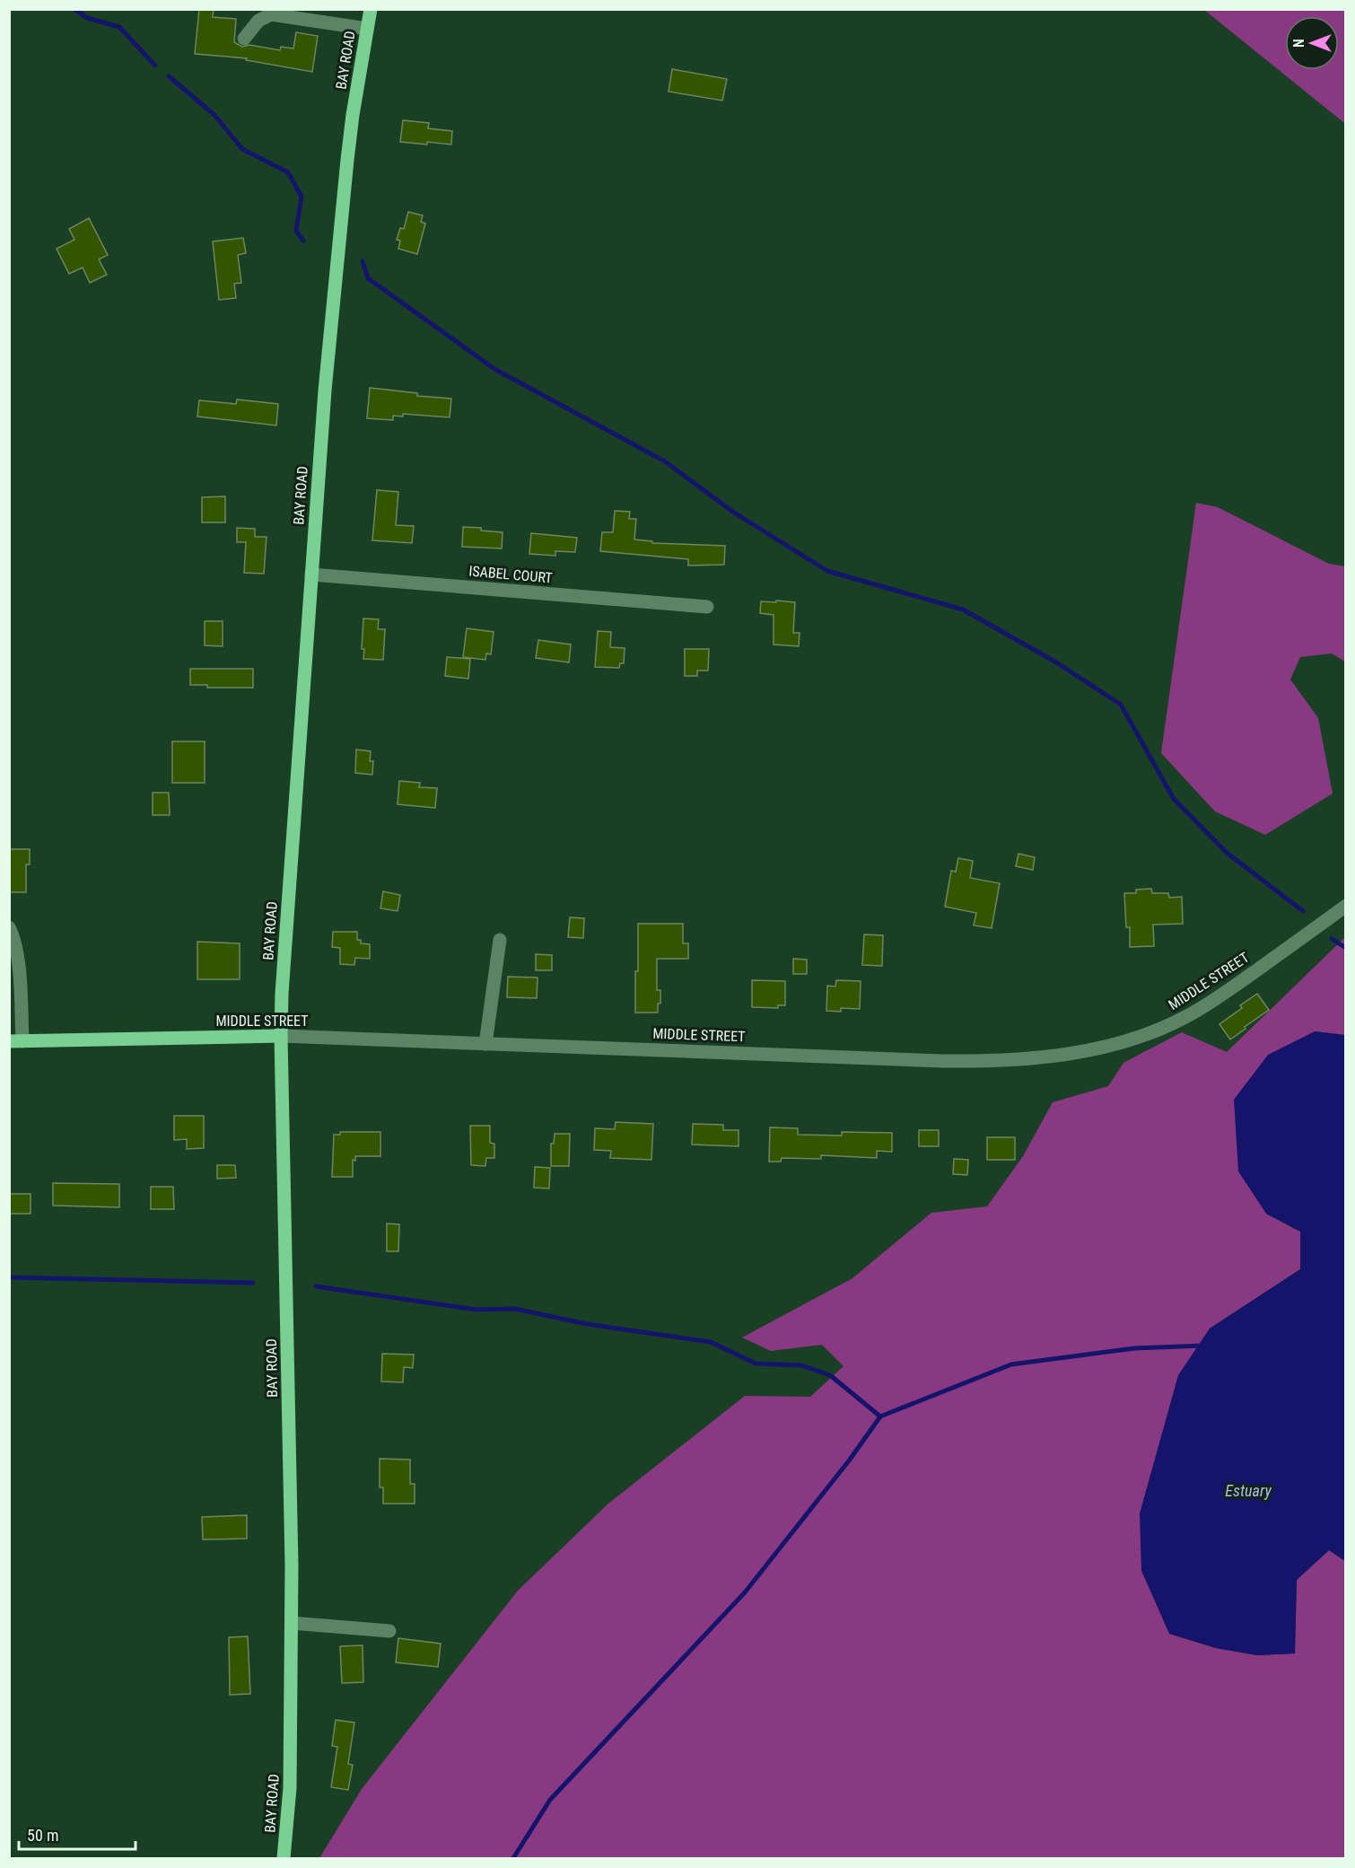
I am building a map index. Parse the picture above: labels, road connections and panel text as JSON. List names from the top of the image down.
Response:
{
  "streets": {
    "main road": ["BAY ROAD", "MIDDLE STREET"],
    "street": ["ISABEL COURT"]
  },
  "crossings": [
    ["BAY ROAD", "ISABEL COURT"],
    ["BAY ROAD", "MIDDLE STREET"]
  ],
  "water": ["Estuary"],
  "scale_bar": "50 m",
  "north": "left"
}
